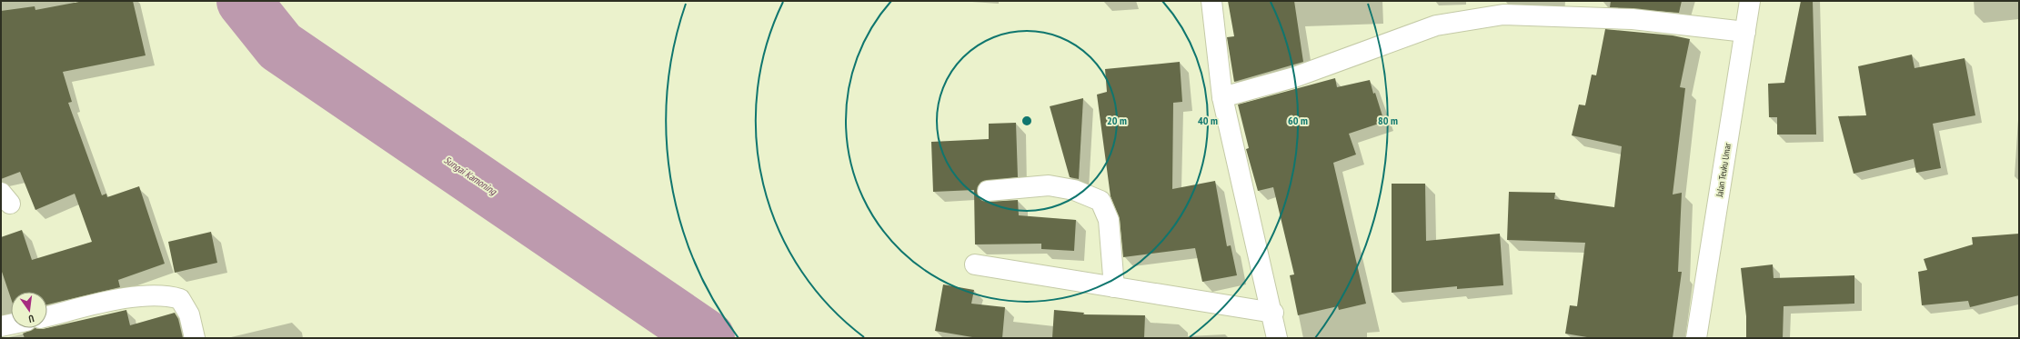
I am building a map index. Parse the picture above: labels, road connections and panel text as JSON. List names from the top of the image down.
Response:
{
  "streets": {
    "street": ["Jalan Teuku Umar"]
  },
  "water": ["Sungai Kamoning"],
  "north": "bottom",
  "rings": [
    "20 m",
    "40 m",
    "60 m",
    "80 m"
  ]
}
